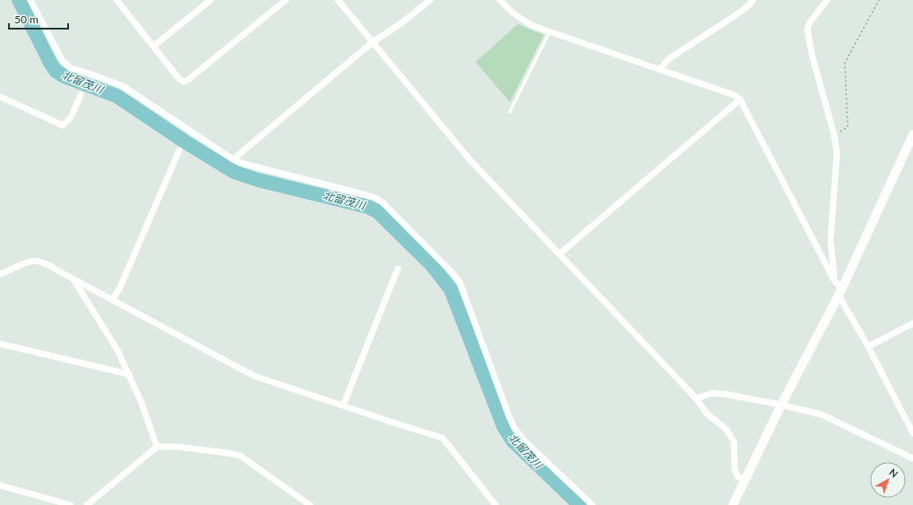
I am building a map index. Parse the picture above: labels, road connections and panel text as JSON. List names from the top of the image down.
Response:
{
  "water": ["北留茂川"],
  "scale_bar": "50 m",
  "north": "top right"
}
